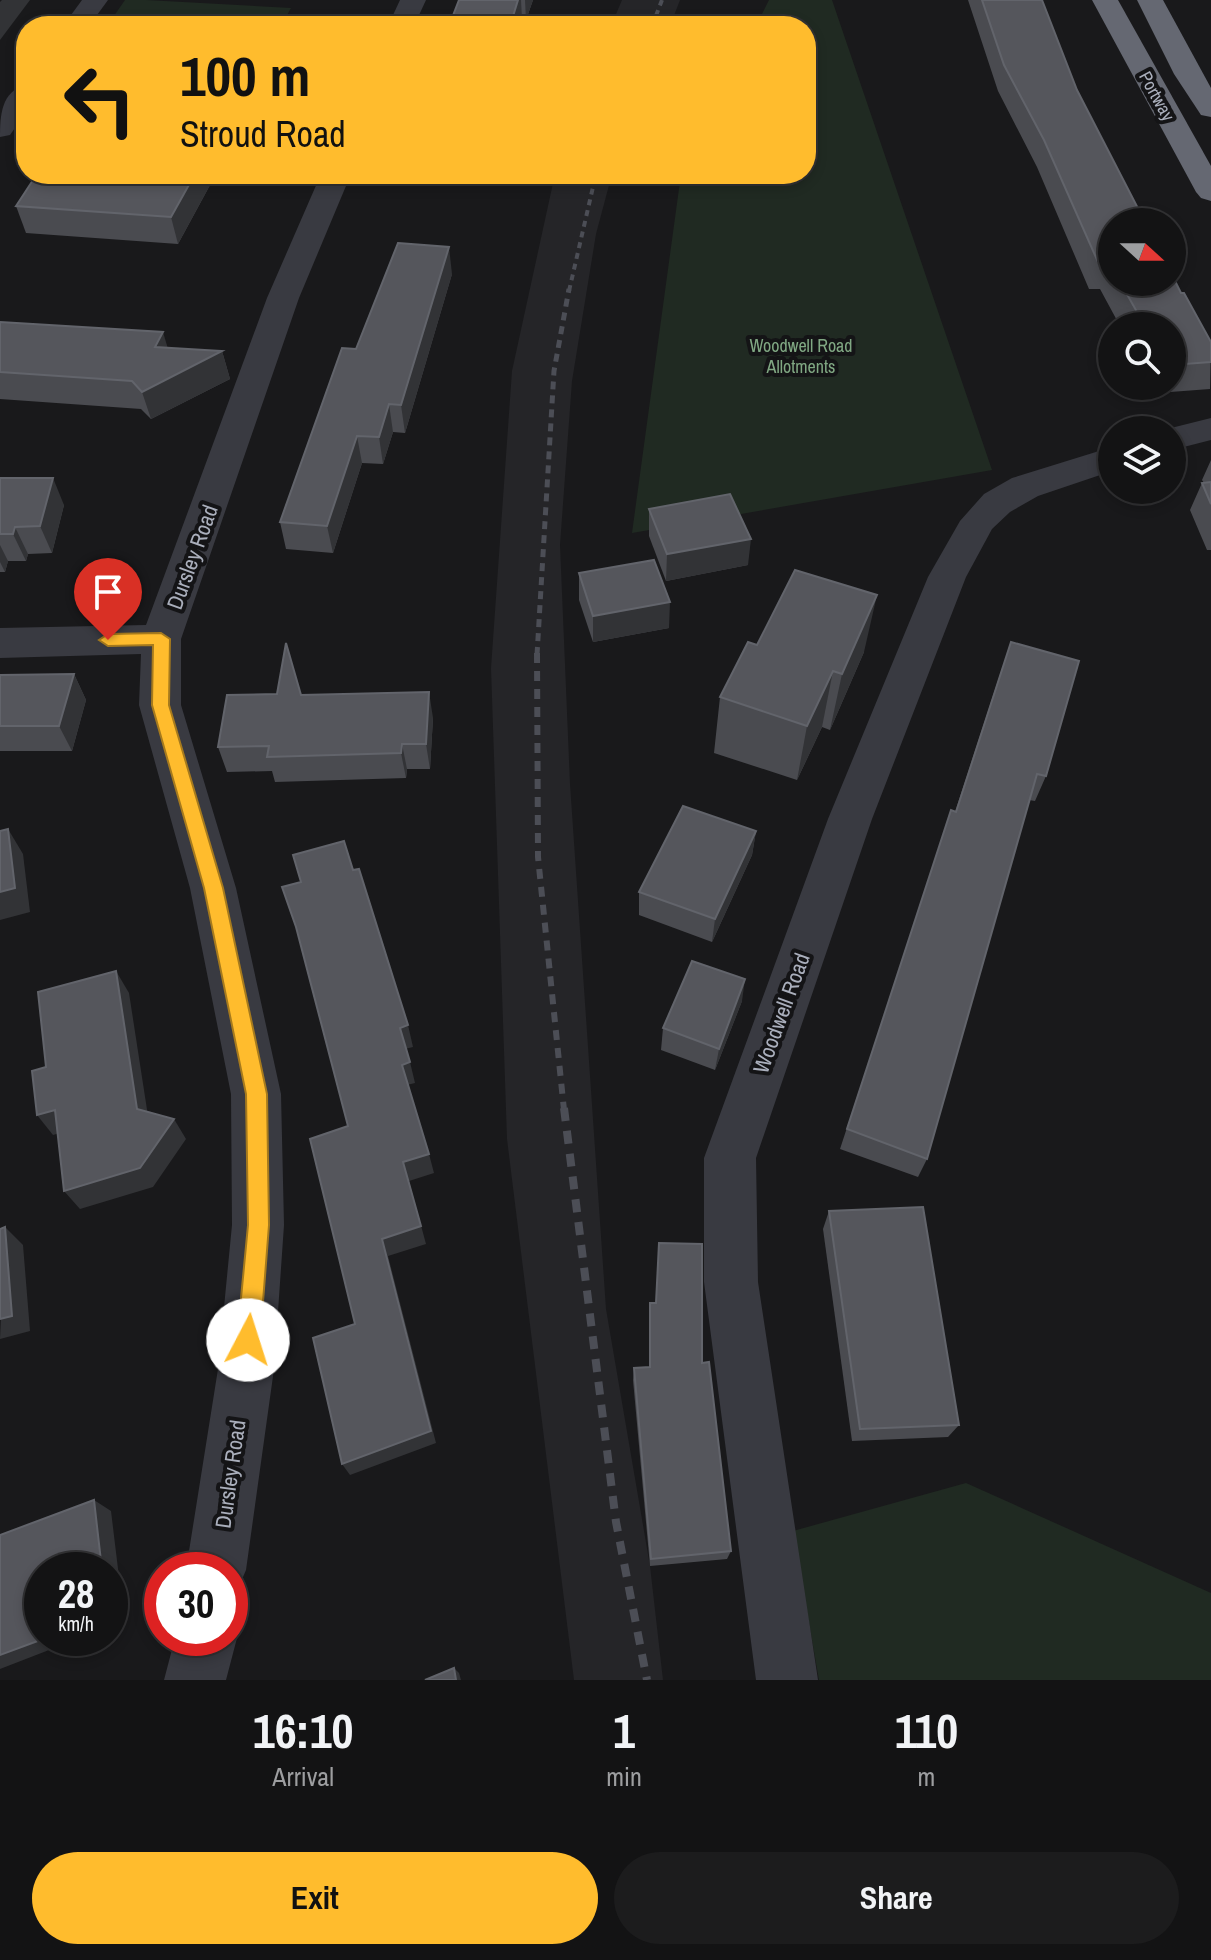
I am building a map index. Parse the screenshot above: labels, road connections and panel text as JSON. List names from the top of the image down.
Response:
{
  "streets": {
    "highway": ["Portway"],
    "street": ["Dursley Road", "Woodwell Road"]
  },
  "parks": ["Woodwell Road Allotments"],
  "north": "right",
  "page": {
    "turn": ["100 m", "Stroud Road"],
    "speed": "28 km/h",
    "limit": "30",
    "eta": [
      "16:10",
      "Arrival",
      "1",
      "min",
      "110",
      "m"
    ],
    "buttons": ["Exit", "Share"]
  }
}
